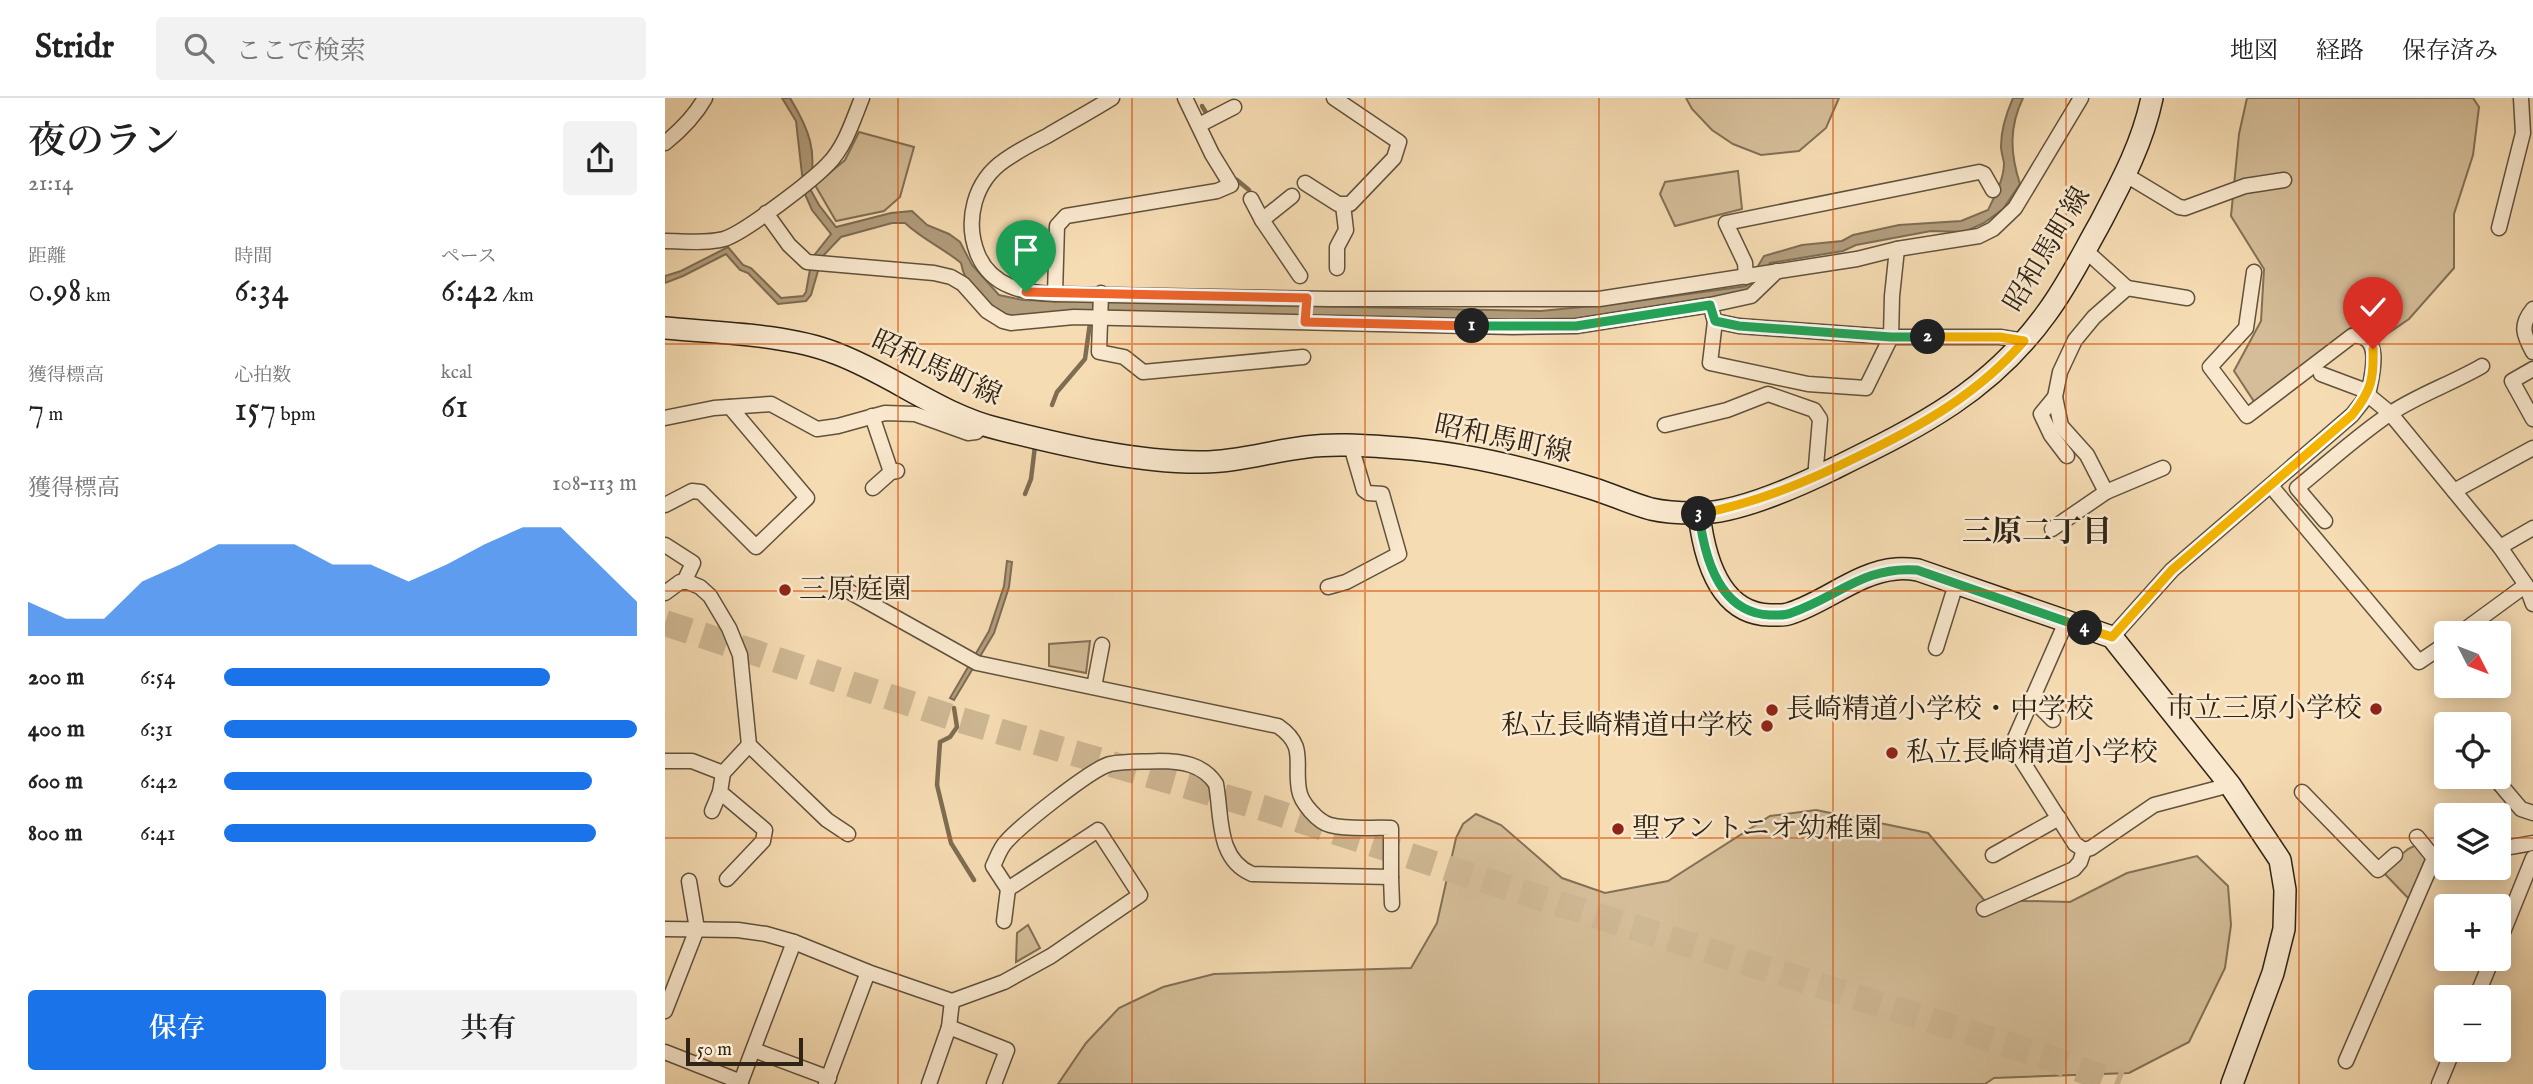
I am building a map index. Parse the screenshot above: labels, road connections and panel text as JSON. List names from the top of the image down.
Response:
{
  "streets": {
    "main road": ["昭和馬町線"]
  },
  "districts": ["三原二丁目"],
  "places": [
    "三原庭園",
    "市立三原小学校",
    "長崎精道小学校・中学校",
    "私立長崎精道中学校",
    "私立長崎精道小学校",
    "聖アントニオ幼稚園"
  ],
  "scale_bar": "50 m",
  "north": "bottom right",
  "page": {
    "header": "Stridr",
    "search": "ここで検索",
    "nav": ["地図", "経路", "保存済み"],
    "heading": ["夜のラン", "21:14"],
    "stats": [
      ["距離", "0.98 km"],
      ["時間", "6:34"],
      ["ペース", "6:42 /km"],
      ["獲得標高", "7 m"],
      ["心拍数", "157 bpm"],
      ["kcal", "61"]
    ],
    "pins": [
      "1",
      "2",
      "3",
      "4"
    ],
    "chart": ["獲得標高", "108–113 m"],
    "map_buttons": ["+", "−"],
    "list": [
      {
        "name": "200 m",
        "note": "6:54"
      },
      {
        "name": "400 m",
        "note": "6:31"
      },
      {
        "name": "600 m",
        "note": "6:42"
      },
      {
        "name": "800 m",
        "note": "6:41"
      }
    ],
    "buttons": ["保存", "共有"],
    "scale": "50 m"
  }
}
